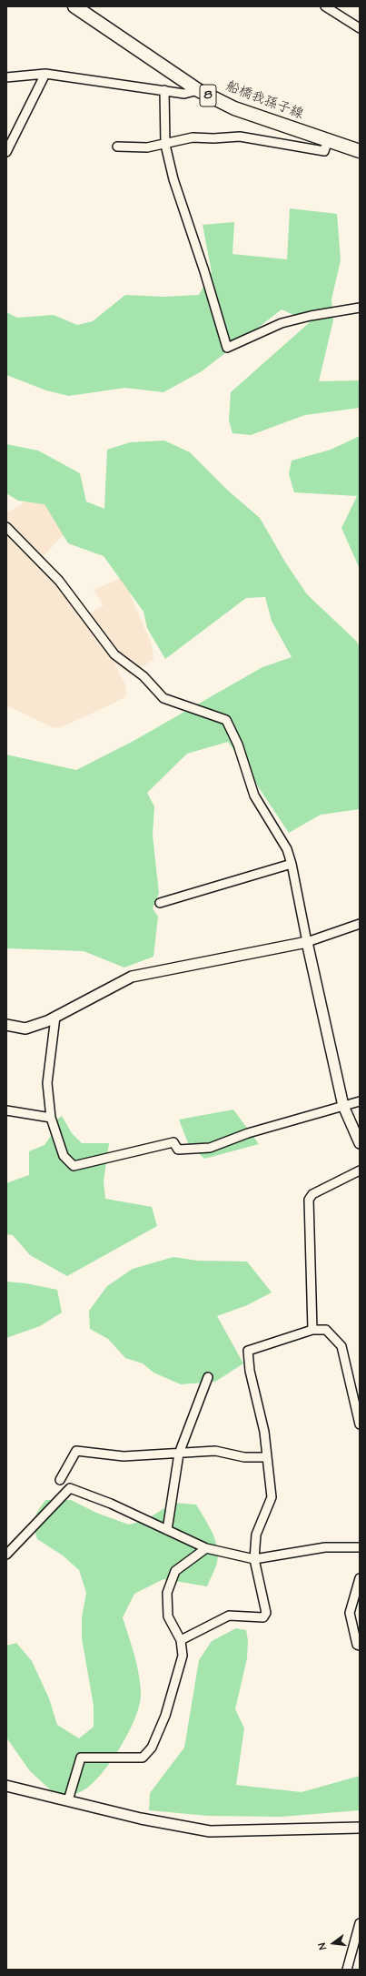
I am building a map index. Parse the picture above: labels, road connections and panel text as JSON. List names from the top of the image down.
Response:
{
  "streets": {
    "main road": ["8", "船橋我孫子線"]
  },
  "north": "left"
}
